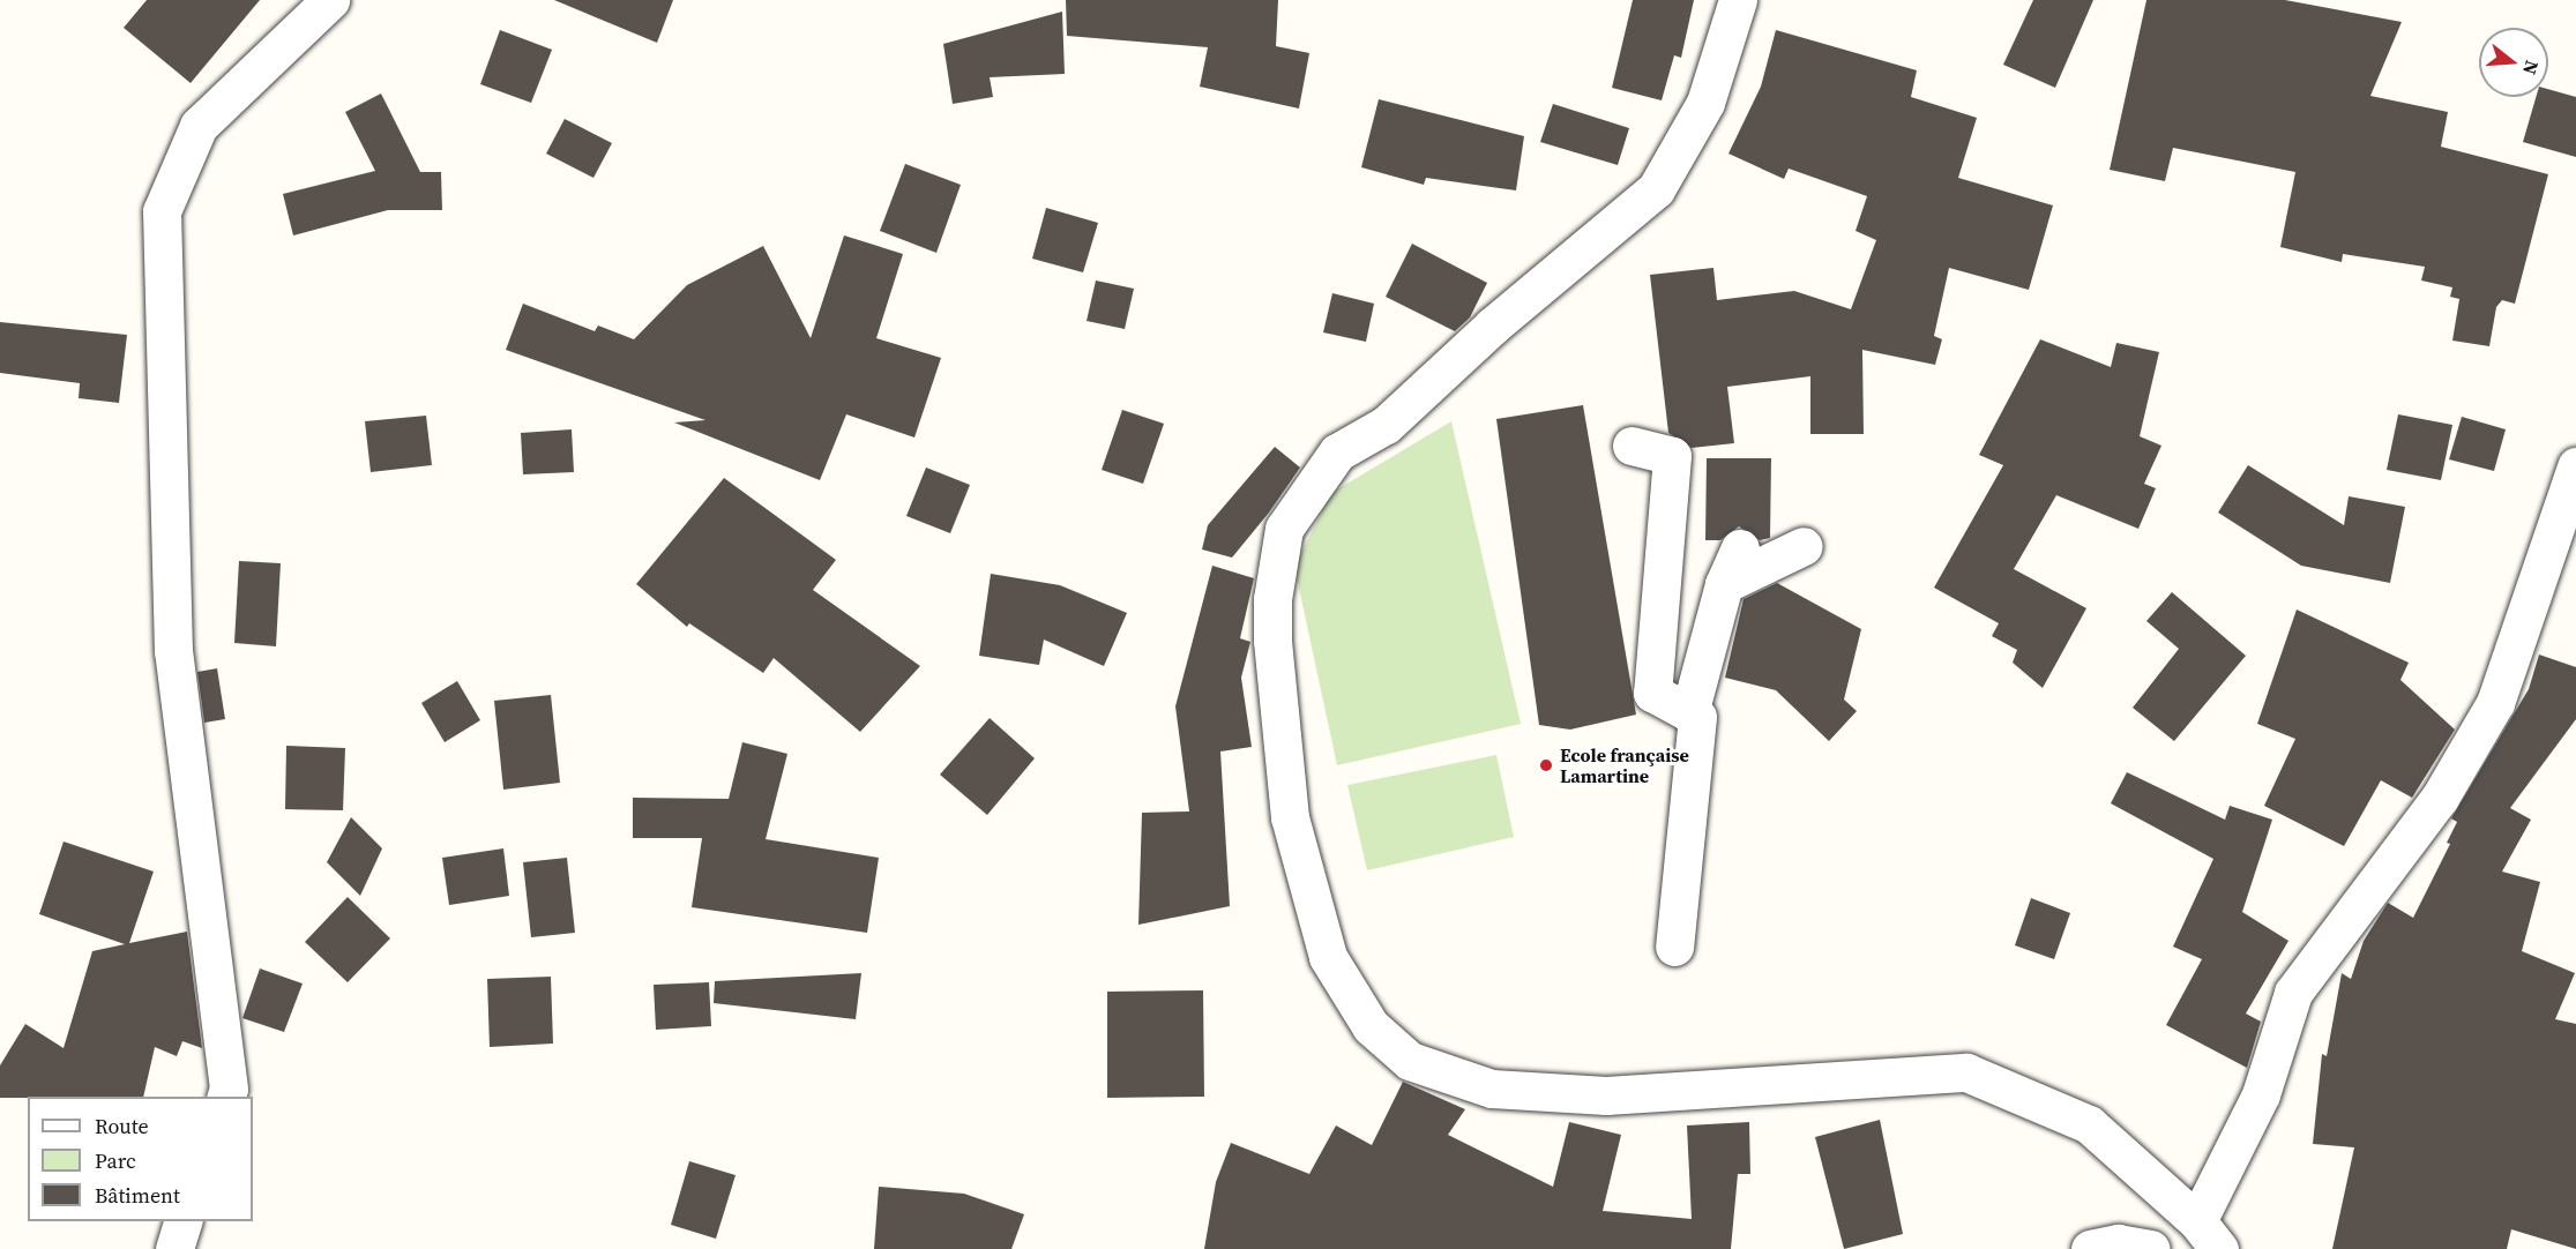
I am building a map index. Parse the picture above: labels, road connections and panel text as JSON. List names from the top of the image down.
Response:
{
  "places": ["Ecole française Lamartine"],
  "legend": ["Route", "Parc", "Bâtiment"],
  "north": "right"
}
